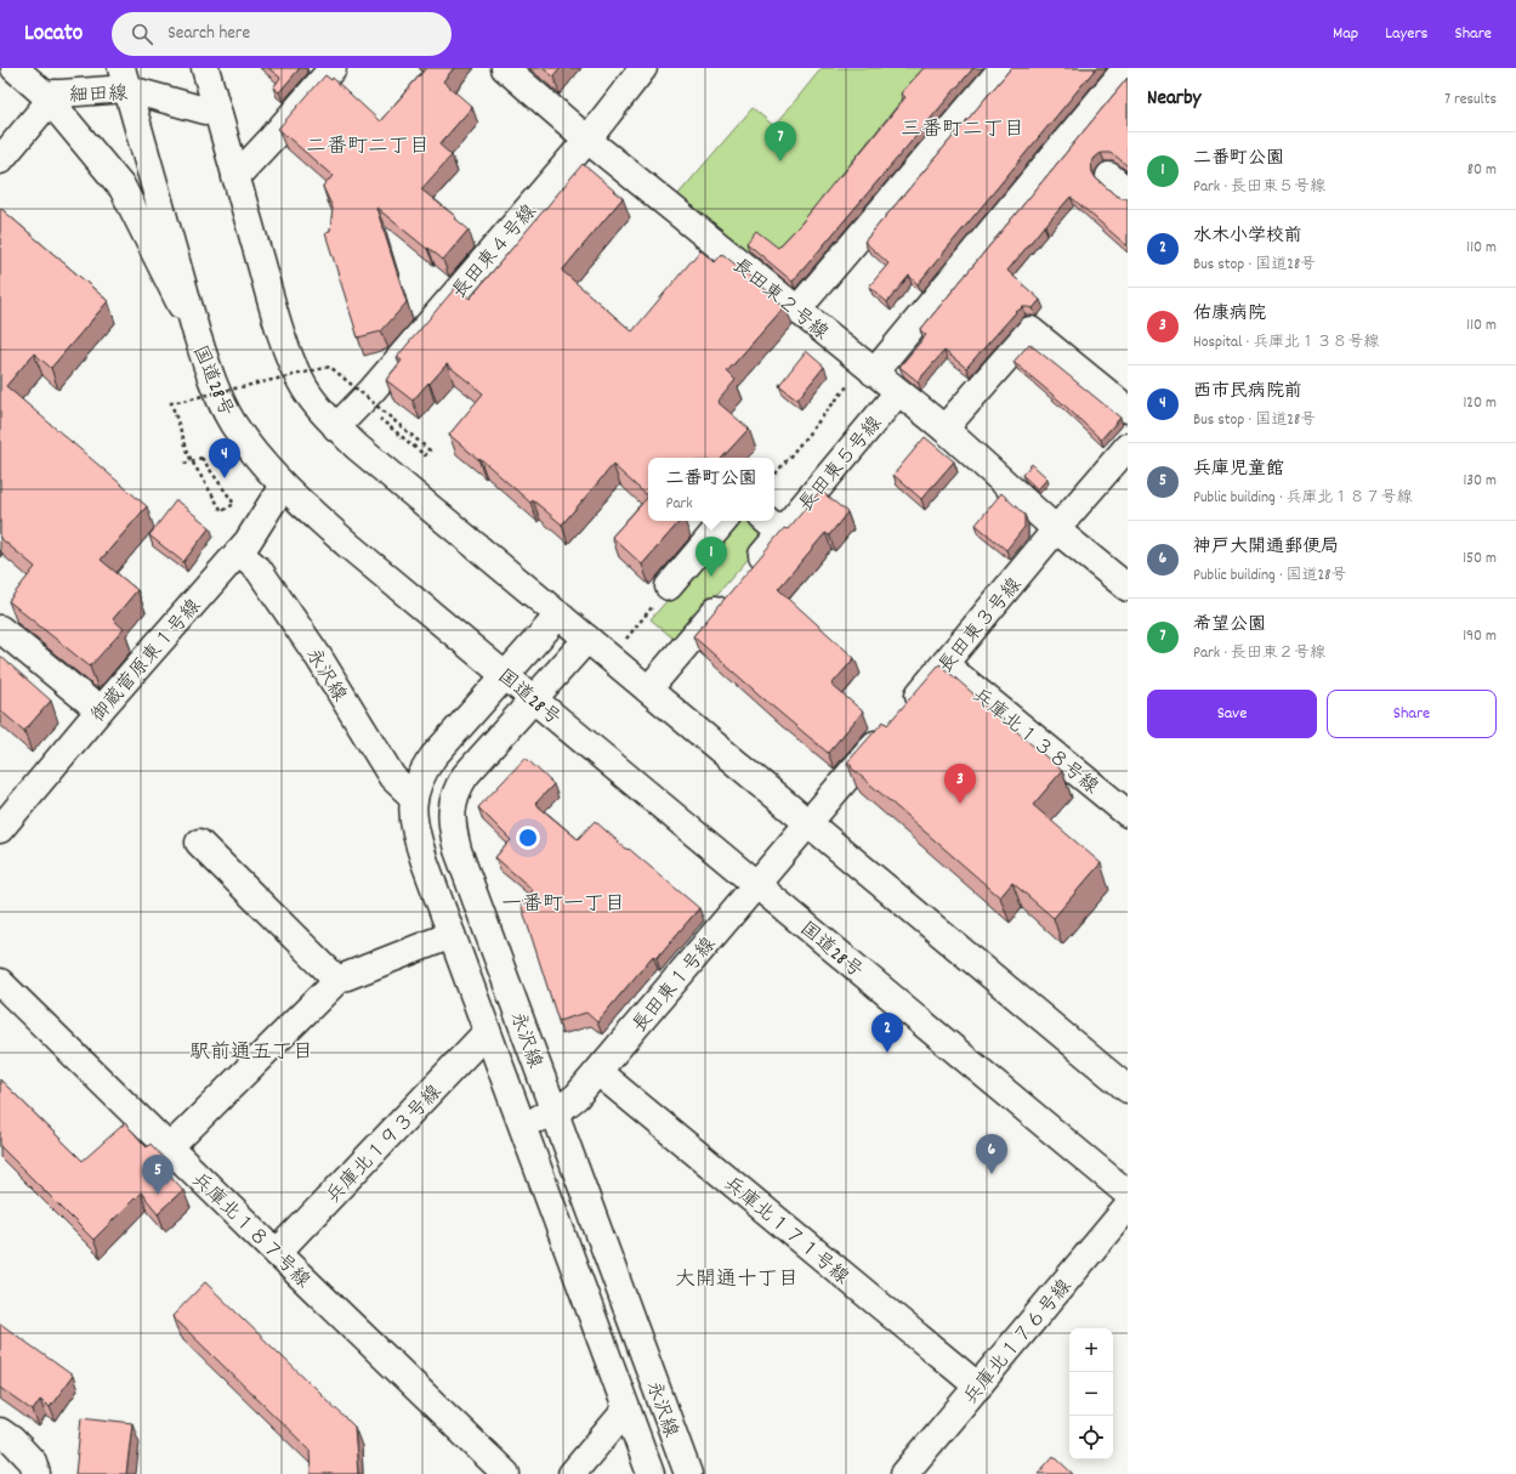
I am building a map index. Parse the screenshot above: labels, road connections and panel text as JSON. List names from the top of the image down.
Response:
{
  "streets": {
    "main road": [
      "細田線",
      "長田東４号線",
      "長田東２号線",
      "国道28号",
      "長田東５号線",
      "長田東３号線",
      "御蔵菅原東１号線",
      "永沢線",
      "兵庫北１３８号線",
      "長田東１号線",
      "兵庫北１９３号線",
      "兵庫北１８７号線",
      "兵庫北１７１号線",
      "兵庫北１７６号線"
    ]
  },
  "crossings": [
    ["細田線", "国道28号"],
    ["長田東４号線", "長田東２号線"],
    ["長田東２号線", "長田東５号線"],
    ["長田東２号線", "長田東３号線"],
    ["国道28号", "御蔵菅原東１号線"],
    ["国道28号", "永沢線"],
    ["国道28号", "長田東１号線"],
    ["長田東３号線", "兵庫北１３８号線"],
    ["長田東３号線", "長田東１号線"],
    ["御蔵菅原東１号線", "永沢線"],
    ["永沢線", "長田東１号線"],
    ["永沢線", "兵庫北１９３号線"],
    ["長田東１号線", "兵庫北１７１号線"],
    ["兵庫北１９３号線", "兵庫北１８７号線"],
    ["兵庫北１７１号線", "兵庫北１７６号線"]
  ],
  "districts": [
    "三番町二丁目",
    "二番町二丁目",
    "一番町一丁目",
    "駅前通五丁目",
    "大開通十丁目"
  ],
  "page": {
    "header": "Locato",
    "search": "Search here",
    "nav": ["Map", "Layers", "Share"],
    "heading": ["Nearby", "7 results"],
    "pins": [
      "7",
      "4",
      "1",
      "3",
      "2",
      "6",
      "5"
    ],
    "list": [
      {
        "mark": "1",
        "name": "二番町公園",
        "note": "Park · 長田東５号線",
        "value": "80 m"
      },
      {
        "mark": "2",
        "name": "水木小学校前",
        "note": "Bus stop · 国道28号",
        "value": "110 m"
      },
      {
        "mark": "3",
        "name": "佑康病院",
        "note": "Hospital · 兵庫北１３８号線",
        "value": "110 m"
      },
      {
        "mark": "4",
        "name": "西市民病院前",
        "note": "Bus stop · 国道28号",
        "value": "120 m"
      },
      {
        "mark": "5",
        "name": "兵庫児童館",
        "note": "Public building · 兵庫北１８７号線",
        "value": "130 m"
      },
      {
        "mark": "6",
        "name": "神戸大開通郵便局",
        "note": "Public building · 国道28号",
        "value": "150 m"
      },
      {
        "mark": "7",
        "name": "希望公園",
        "note": "Park · 長田東２号線",
        "value": "190 m"
      }
    ],
    "popup": ["二番町公園", "Park"],
    "buttons": ["Save", "Share"],
    "map_buttons": ["+", "−"]
  }
}
